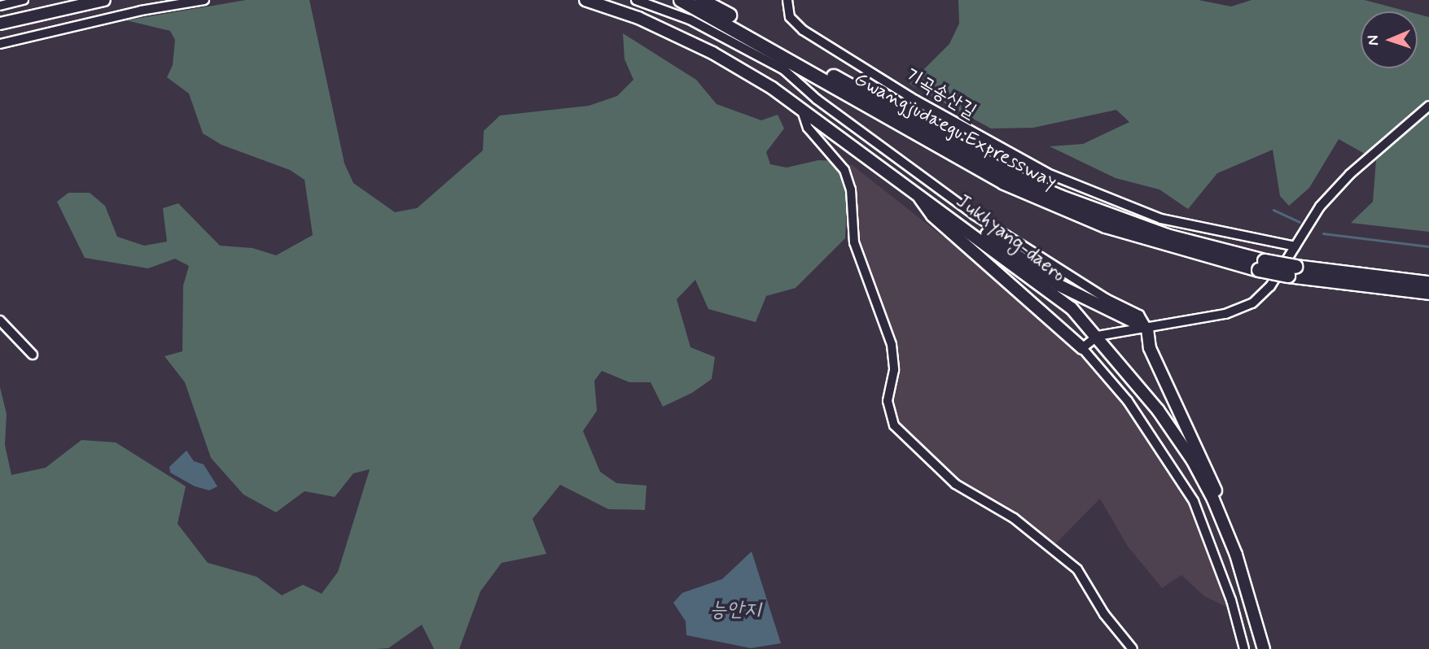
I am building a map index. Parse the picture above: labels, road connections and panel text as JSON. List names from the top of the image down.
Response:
{
  "streets": {
    "highway": ["Gwangjudaegu Expressway"],
    "main road": ["Jukhyang-daero"],
    "street": ["기곡송산길"]
  },
  "water": ["능안지"],
  "north": "left"
}
